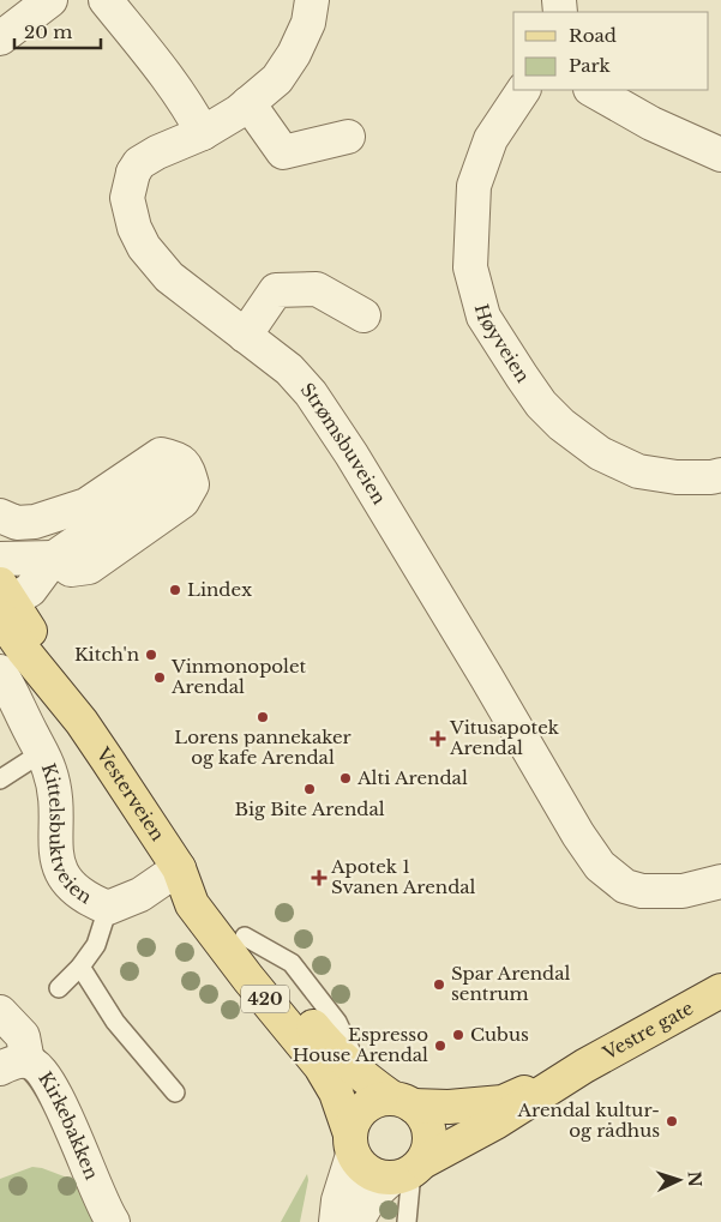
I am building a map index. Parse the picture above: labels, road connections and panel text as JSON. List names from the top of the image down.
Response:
{
  "streets": {
    "main road": ["Vesterveien", "420", "Vestre gate"],
    "street": [
      "Høyveien",
      "Strømsbuveien",
      "Kittelsbuktveien",
      "Kirkebakken"
    ]
  },
  "crossings": [
    ["Vesterveien", "Kittelsbuktveien"],
    ["Vesterveien", "420"],
    ["Vesterveien", "Vestre gate"],
    ["420", "Vestre gate"]
  ],
  "places": {
    "other": [
      "Lindex",
      "Kitch'n",
      "Vinmonopolet Arendal",
      "Lorens pannekaker og kafe Arendal",
      "Alti Arendal",
      "Big Bite Arendal",
      "Spar Arendal sentrum",
      "Cubus",
      "Espresso House Arendal",
      "Arendal kultur- og rådhus"
    ],
    "health": ["Vitusapotek Arendal", "Apotek 1 Svanen Arendal"]
  },
  "legend": ["Road", "Park"],
  "scale_bar": "20 m",
  "north": "right"
}
